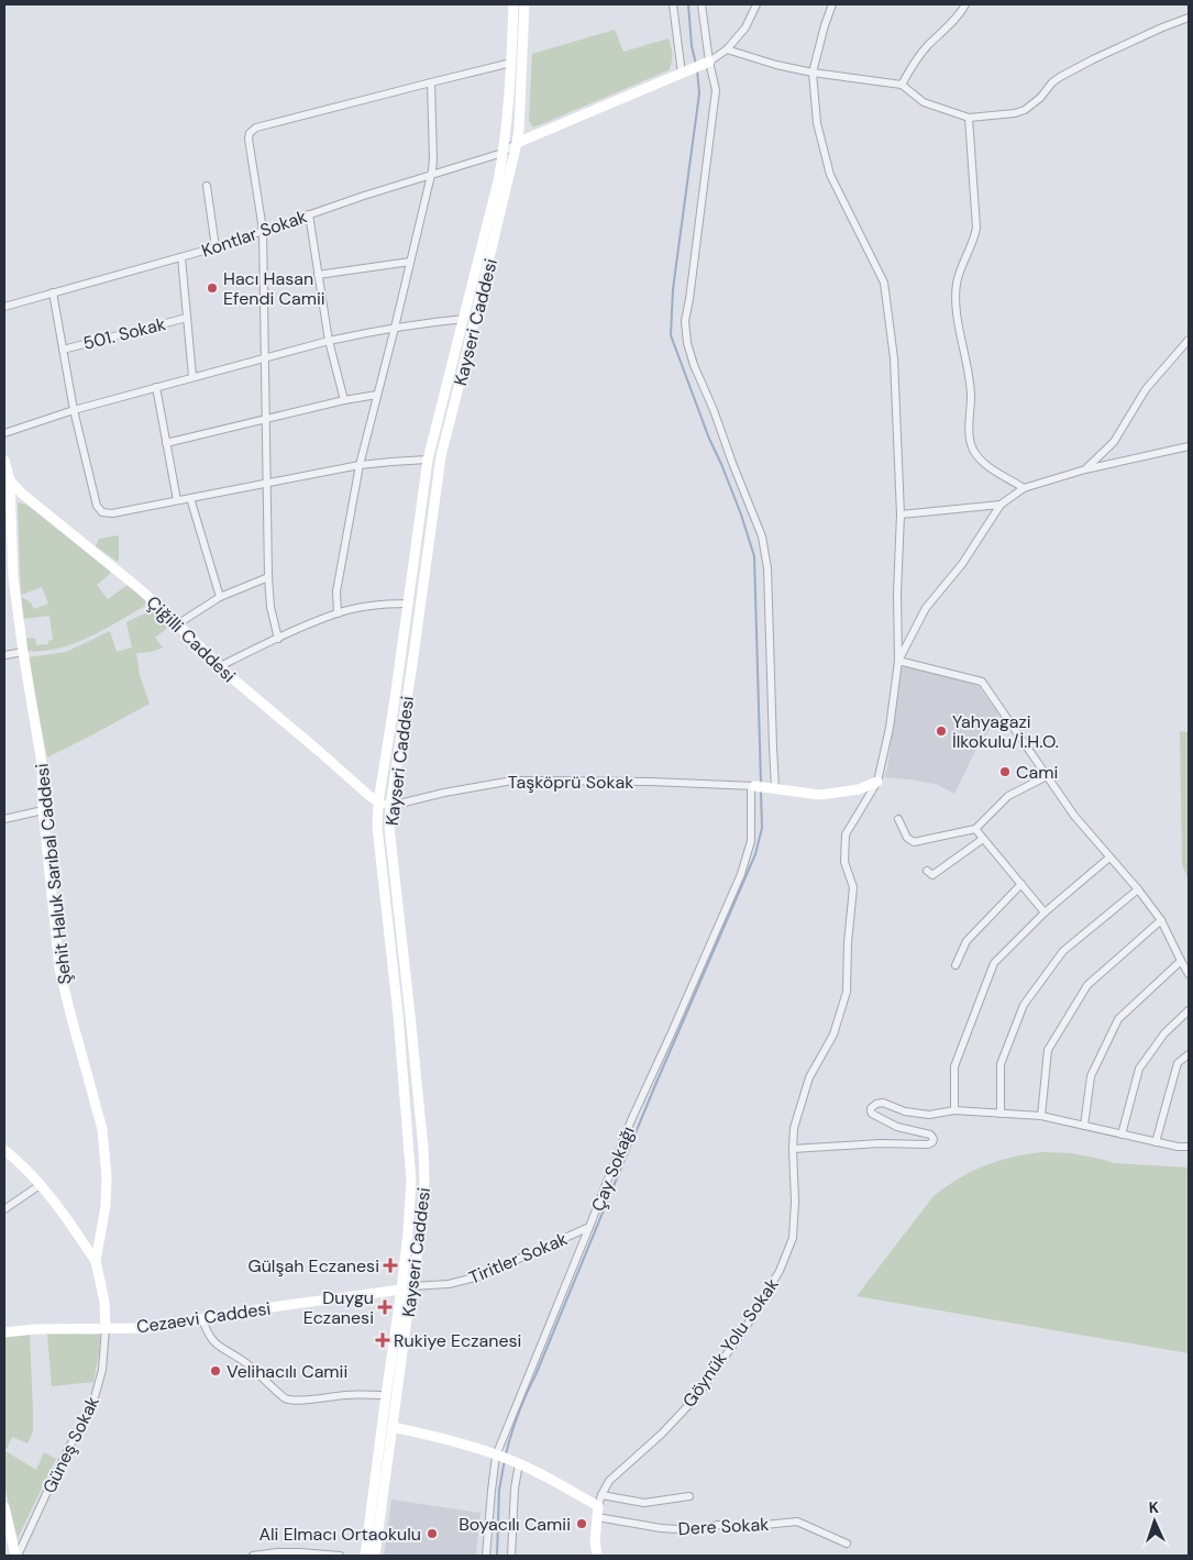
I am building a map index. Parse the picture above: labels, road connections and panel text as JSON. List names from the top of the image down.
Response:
{
  "streets": {
    "main road": [
      "Kayseri Caddesi",
      "Çiğilli Caddesi",
      "Şehit Haluk Sarıbal Caddesi",
      "Cezaevi Caddesi"
    ],
    "street": [
      "Kontlar Sokak",
      "501. Sokak",
      "Taşköprü Sokak",
      "Çay Sokağı",
      "Tiritler Sokak",
      "Göynük Yolu Sokak",
      "Güneş Sokak",
      "Dere Sokak"
    ]
  },
  "crossings": [
    ["Kontlar Sokak", "Kayseri Caddesi"],
    ["Kayseri Caddesi", "Çiğilli Caddesi"],
    ["Kayseri Caddesi", "Taşköprü Sokak"],
    ["Kayseri Caddesi", "Tiritler Sokak"],
    ["Kayseri Caddesi", "Cezaevi Caddesi"],
    ["Çiğilli Caddesi", "Taşköprü Sokak"],
    ["Çiğilli Caddesi", "Şehit Haluk Sarıbal Caddesi"],
    ["Taşköprü Sokak", "Çay Sokağı"],
    ["Şehit Haluk Sarıbal Caddesi", "Cezaevi Caddesi"],
    ["Şehit Haluk Sarıbal Caddesi", "Güneş Sokak"],
    ["Çay Sokağı", "Tiritler Sokak"],
    ["Tiritler Sokak", "Cezaevi Caddesi"],
    ["Cezaevi Caddesi", "Güneş Sokak"]
  ],
  "places": {
    "other": [
      "Hacı Hasan Efendi Camii",
      "Yahyagazi İlkokulu/İ.H.O.",
      "Cami",
      "Velihacılı Camii",
      "Boyacılı Camii",
      "Ali Elmacı Ortaokulu"
    ],
    "health": ["Gülşah Eczanesi", "Duygu Eczanesi", "Rukiye Eczanesi"]
  },
  "north": "top"
}
